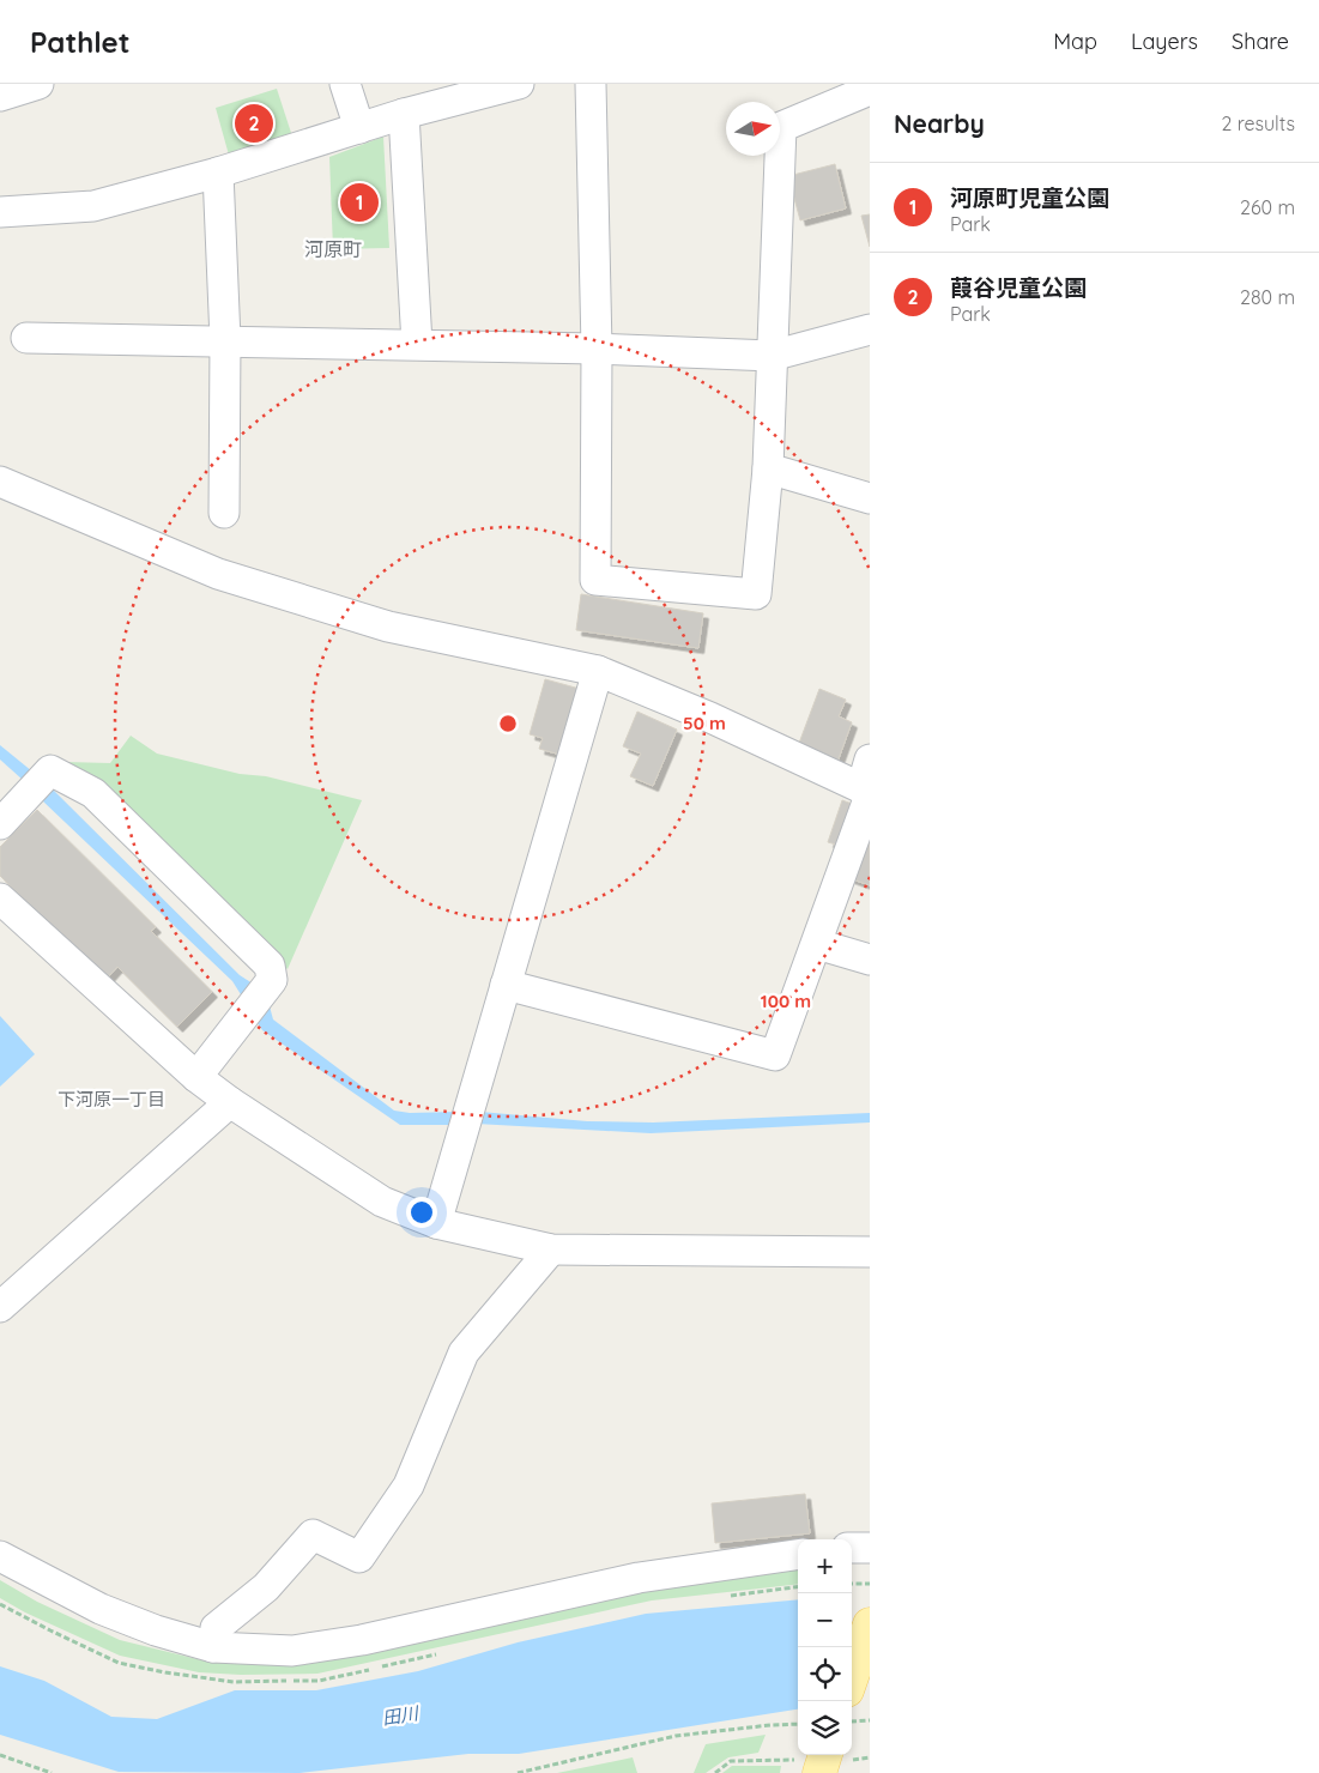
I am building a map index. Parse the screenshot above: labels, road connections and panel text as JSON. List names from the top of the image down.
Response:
{
  "districts": ["河原町", "下河原一丁目"],
  "water": ["田川"],
  "north": "right",
  "page": {
    "header": "Pathlet",
    "nav": ["Map", "Layers", "Share"],
    "heading": ["Nearby", "2 results"],
    "pins": ["2", "1"],
    "list": [
      {
        "mark": "1",
        "name": "河原町児童公園",
        "note": "Park",
        "value": "260 m"
      },
      {
        "mark": "2",
        "name": "葭谷児童公園",
        "note": "Park",
        "value": "280 m"
      }
    ],
    "map_buttons": ["+", "−"]
  },
  "rings": ["50 m", "100 m"]
}
